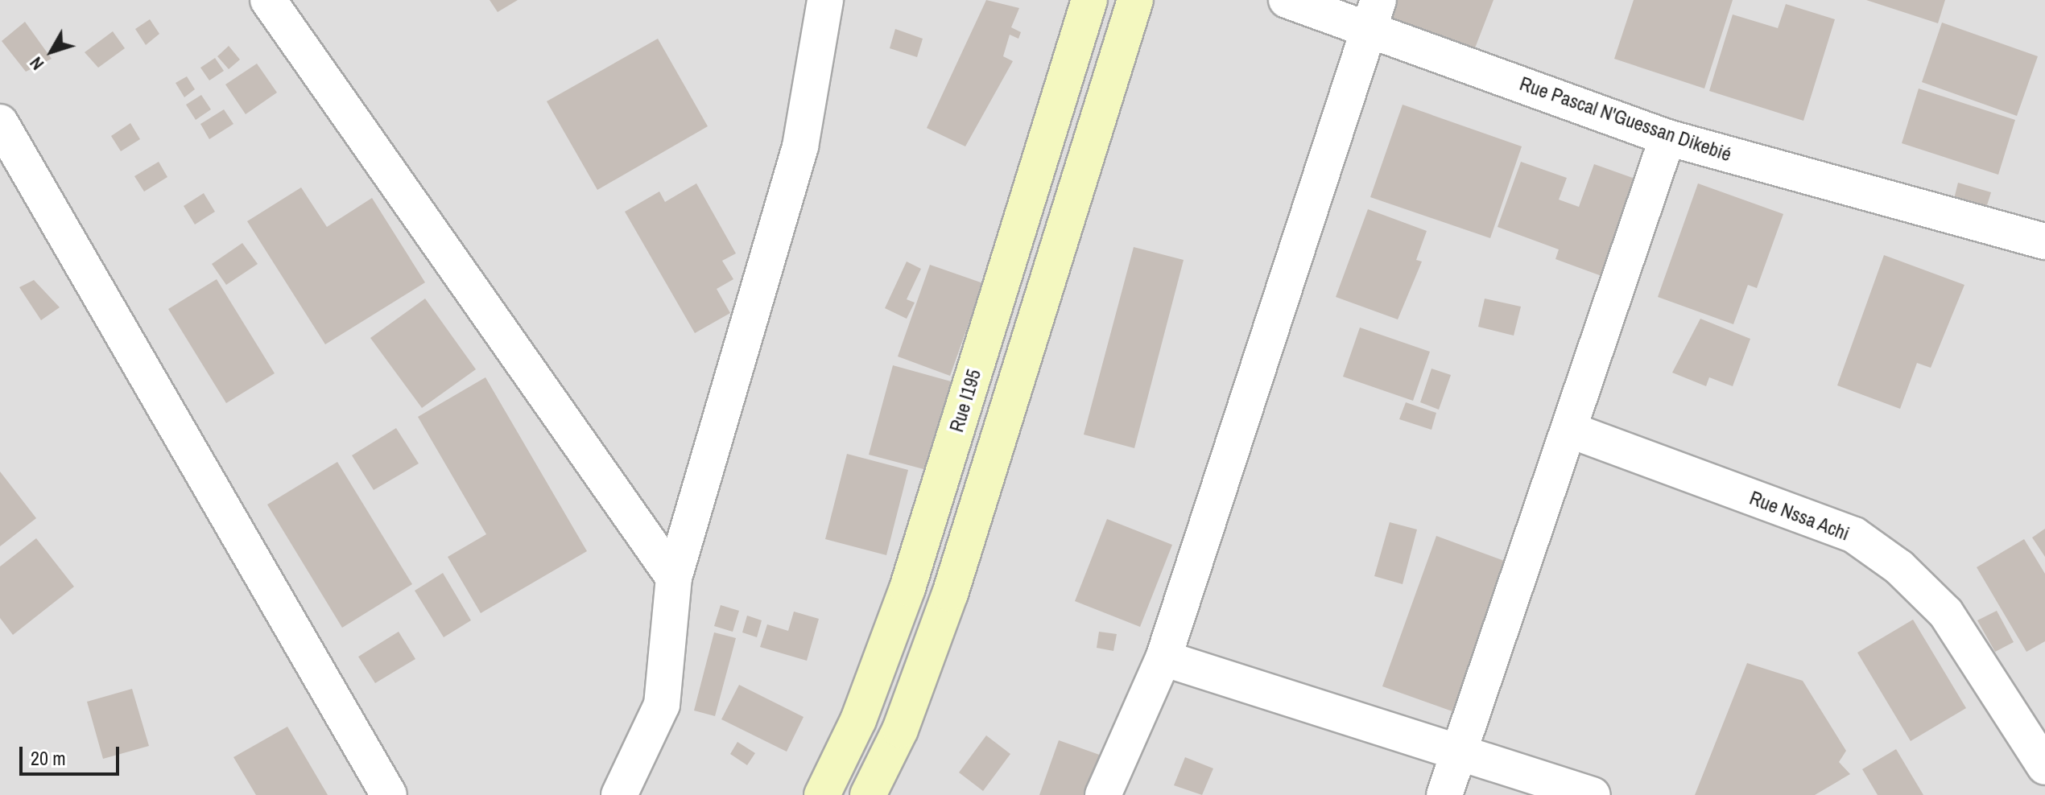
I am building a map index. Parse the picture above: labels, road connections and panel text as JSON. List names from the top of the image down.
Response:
{
  "streets": {
    "main road": ["Rue I195"],
    "street": ["Rue Pascal N'Guessan Dikebié", "Rue Nssa Achi"]
  },
  "scale_bar": "20 m",
  "north": "bottom left"
}
